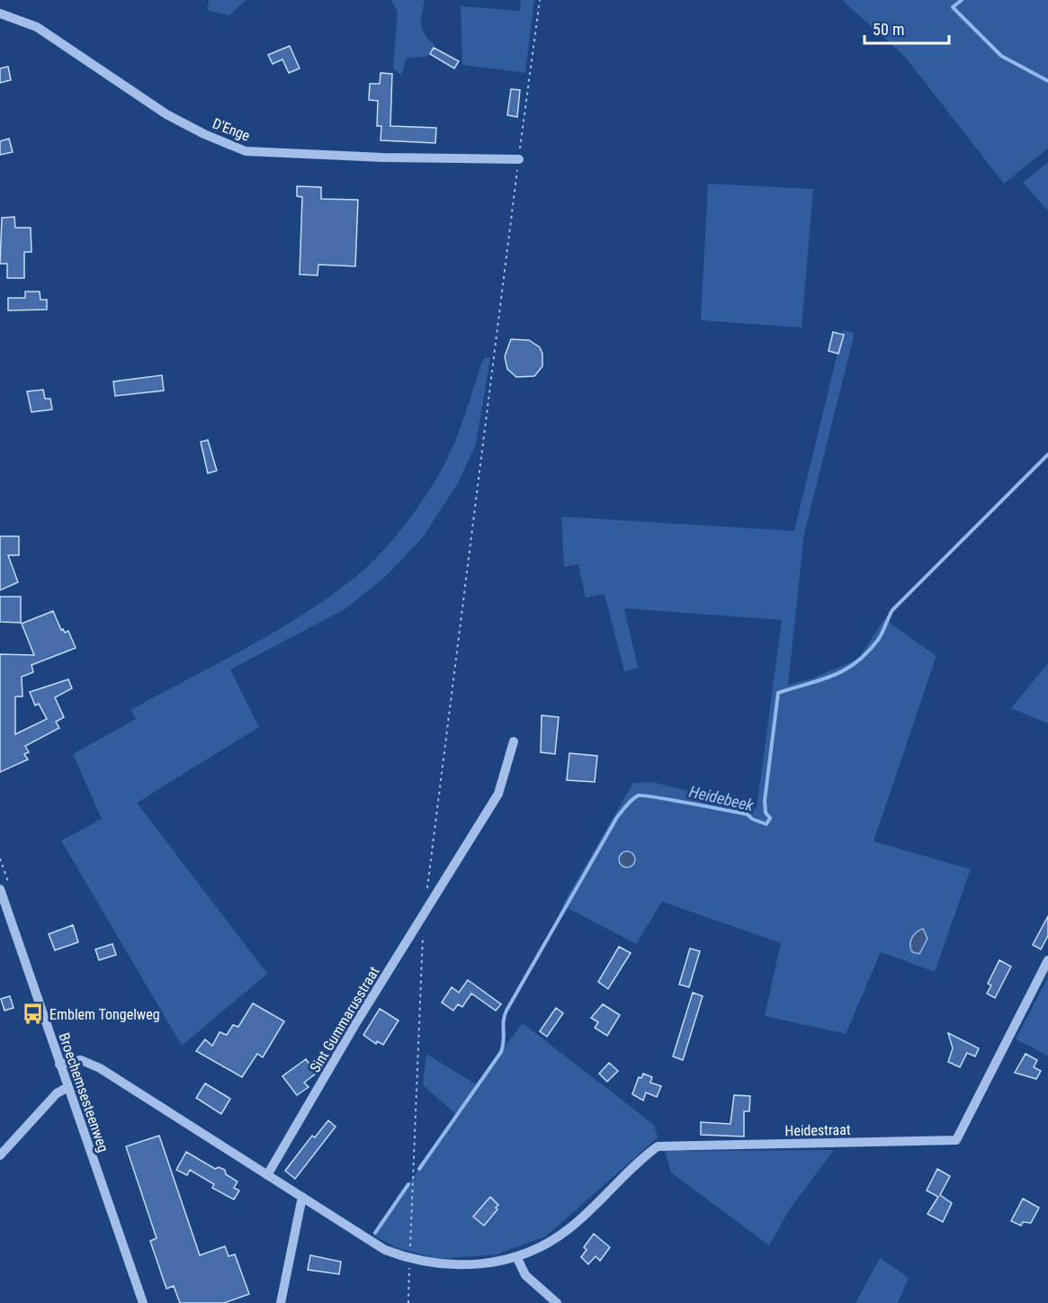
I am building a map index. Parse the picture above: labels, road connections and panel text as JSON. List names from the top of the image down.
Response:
{
  "streets": {
    "street": [
      "D'Enge",
      "Sint Gummarusstraat",
      "Broechemsesteenweg",
      "Heidestraat"
    ]
  },
  "water": ["Heidebeek"],
  "places": {
    "bus stop": ["Emblem Tongelweg"]
  },
  "scale_bar": "50 m"
}
